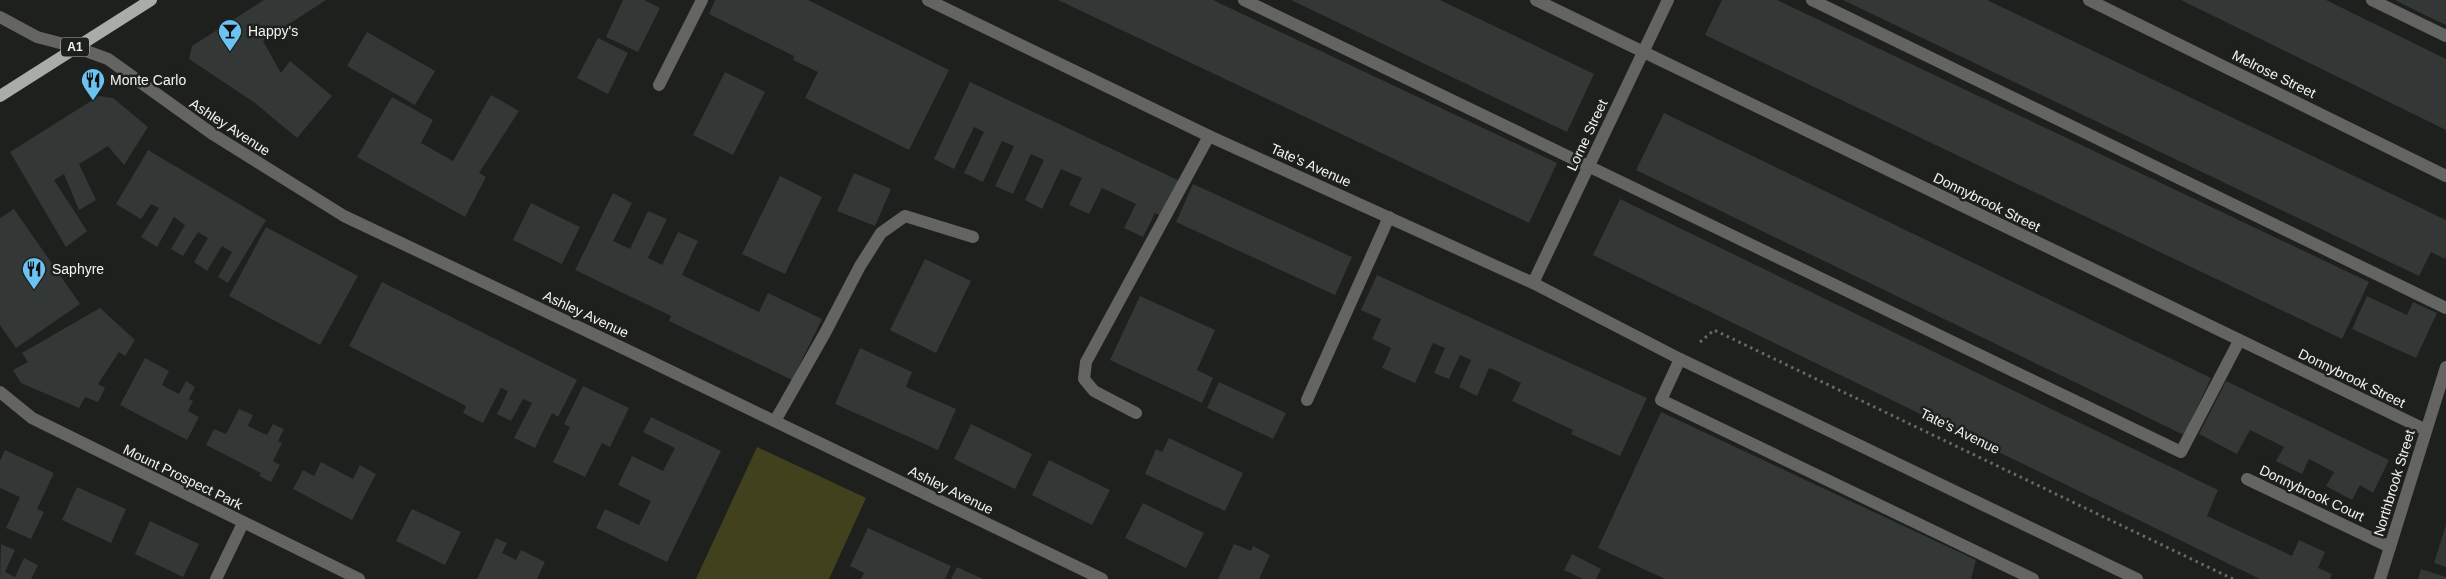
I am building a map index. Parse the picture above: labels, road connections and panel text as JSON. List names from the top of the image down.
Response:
{
  "streets": {
    "main road": ["A1"],
    "street": [
      "Melrose Street",
      "Ashley Avenue",
      "Lorne Street",
      "Tate's Avenue",
      "Donnybrook Street",
      "Mount Prospect Park",
      "Northbrook Street",
      "Donnybrook Court"
    ]
  },
  "crossings": [
    ["A1", "Ashley Avenue"],
    ["Lorne Street", "Tate's Avenue"],
    ["Lorne Street", "Donnybrook Street"],
    ["Donnybrook Street", "Northbrook Street"],
    ["Northbrook Street", "Donnybrook Court"]
  ],
  "places": {
    "bar": ["Happy's"],
    "restaurant": ["Monte Carlo", "Saphyre"]
  }
}
